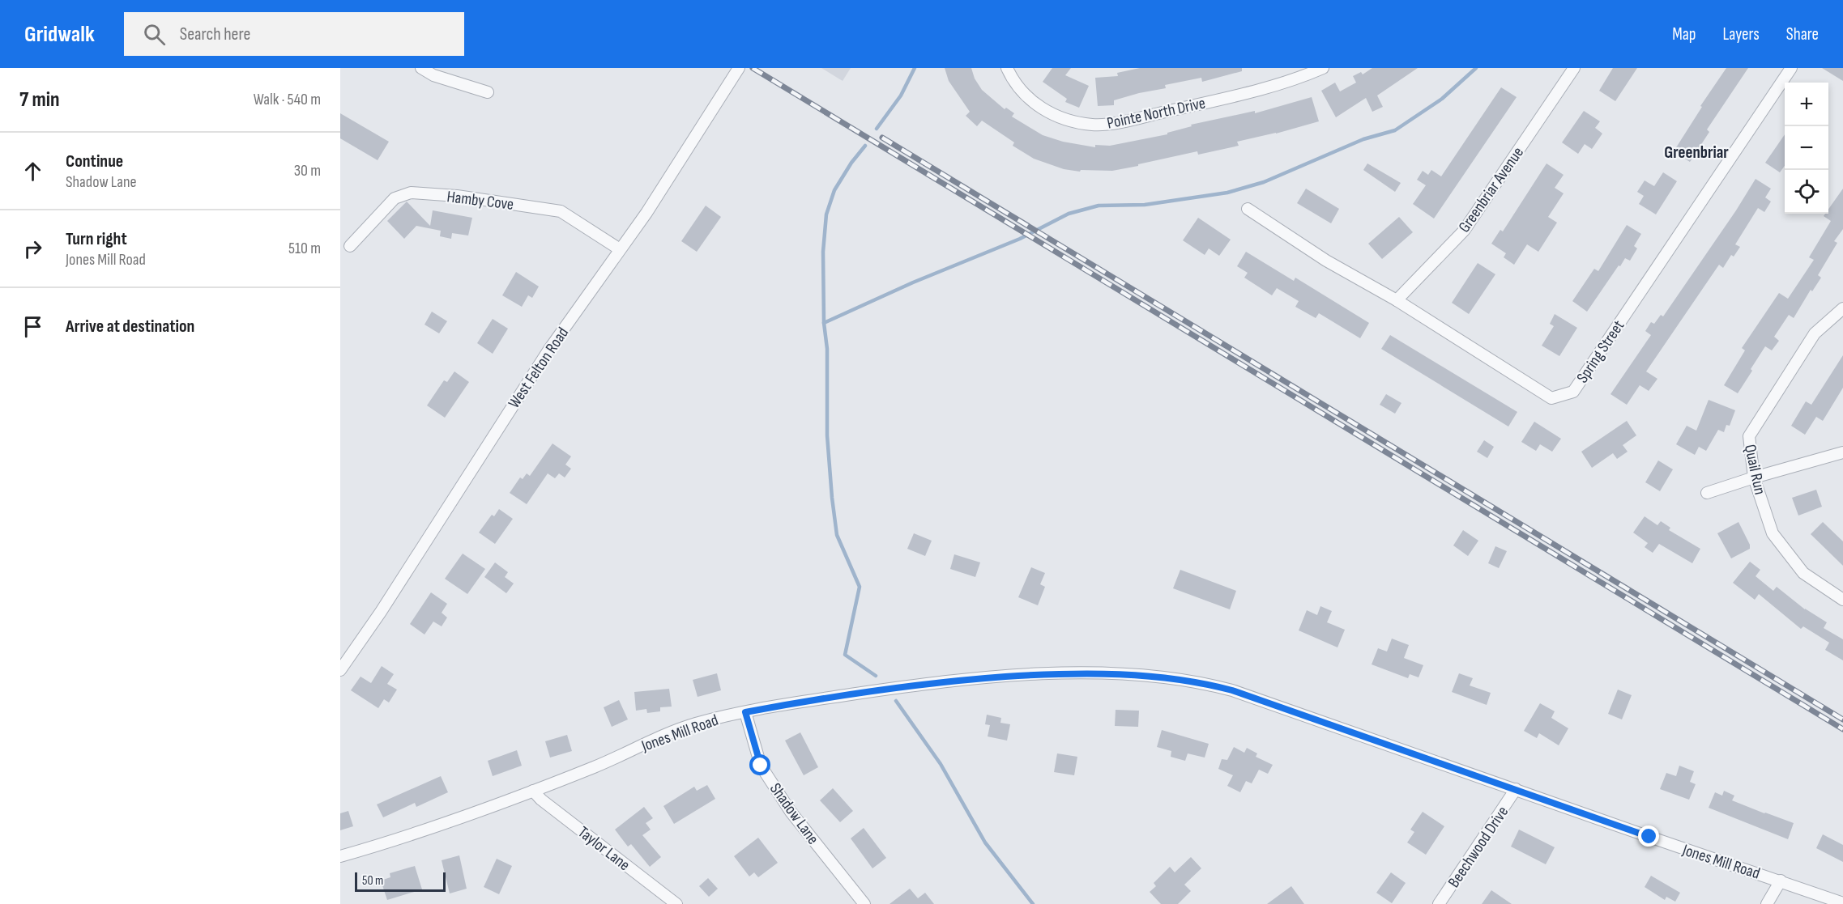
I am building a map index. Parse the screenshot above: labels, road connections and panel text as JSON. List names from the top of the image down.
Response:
{
  "streets": {
    "street": [
      "Pointe North Drive",
      "Greenbriar Avenue",
      "Hamby Cove",
      "Spring Street",
      "West Felton Road",
      "Quail Run",
      "Jones Mill Road",
      "Shadow Lane",
      "Beechwood Drive",
      "Taylor Lane"
    ]
  },
  "crossings": [
    ["Greenbriar Avenue", "Spring Street"],
    ["Hamby Cove", "West Felton Road"],
    ["Jones Mill Road", "Shadow Lane"],
    ["Jones Mill Road", "Beechwood Drive"],
    ["Jones Mill Road", "Taylor Lane"]
  ],
  "districts": ["Greenbriar"],
  "scale_bar": "50 m",
  "page": {
    "header": "Gridwalk",
    "search": "Search here",
    "nav": ["Map", "Layers", "Share"],
    "heading": ["7 min", "Walk · 540 m"],
    "map_buttons": ["+", "−"],
    "list": [
      ["Continue", "Shadow Lane", "30 m"],
      ["Turn right", "Jones Mill Road", "510 m"],
      "Arrive at destination"
    ],
    "scale": "50 m"
  }
}
